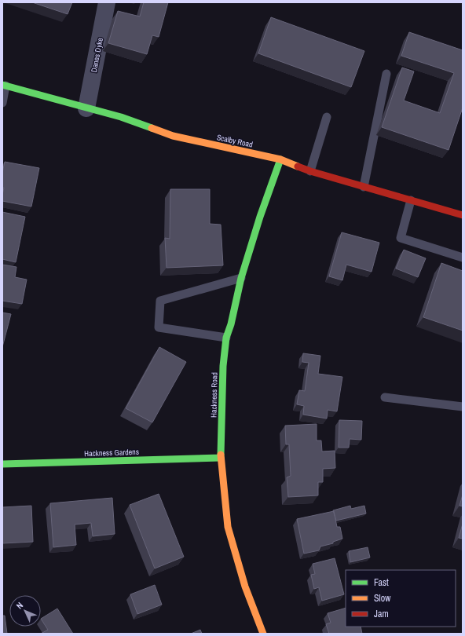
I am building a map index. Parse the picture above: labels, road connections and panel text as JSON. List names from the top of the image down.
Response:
{
  "streets": {
    "main road": ["Scalby Road", "Hackness Road", "Hackness Gardens"],
    "street": ["Danes Dyke"]
  },
  "crossings": [
    ["Danes Dyke", "Scalby Road"],
    ["Scalby Road", "Hackness Road"],
    ["Hackness Road", "Hackness Gardens"]
  ],
  "legend": ["Fast", "Slow", "Jam"],
  "north": "top left"
}
